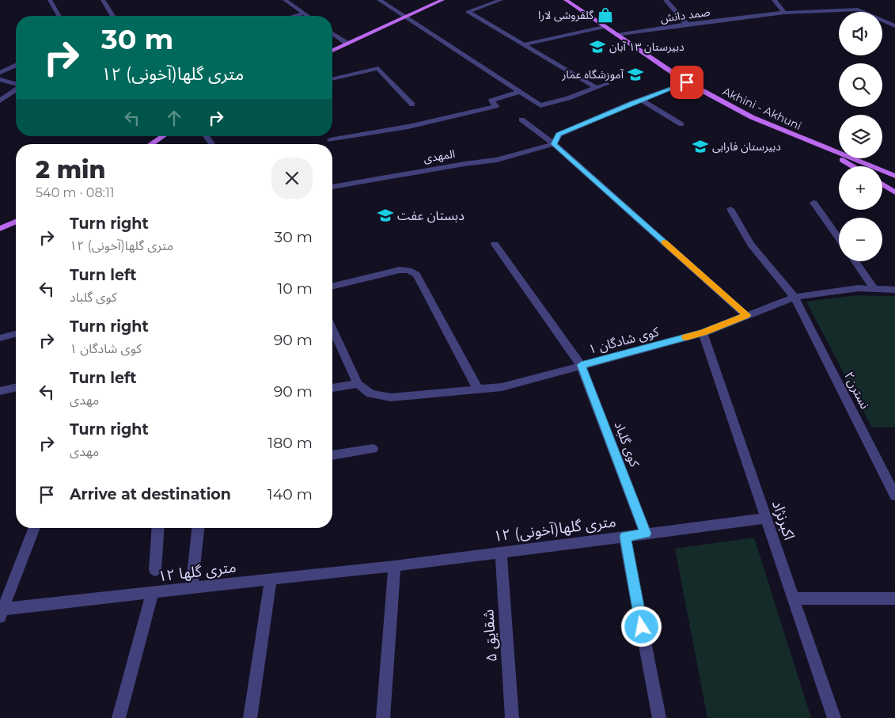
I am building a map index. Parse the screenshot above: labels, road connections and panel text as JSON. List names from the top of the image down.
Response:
{
  "streets": {
    "main road": ["Akhini - Akhuni"],
    "street": [
      "صمد دانش",
      "المهدی",
      "کوی شادگان ۱",
      "نسترن۲",
      "کوی گلباد",
      "اکبرنژاد",
      "۱۲ متری گلها(آخونی)",
      "۱۲ متری گلها",
      "شقایق ۵"
    ]
  },
  "crossings": [
    ["صمد دانش", "Akhini - Akhuni"],
    ["کوی شادگان ۱", "نسترن۲"],
    ["کوی شادگان ۱", "کوی گلباد"],
    ["کوی شادگان ۱", "اکبرنژاد"],
    ["کوی گلباد", "۱۲ متری گلها(آخونی)"],
    ["اکبرنژاد", "۱۲ متری گلها(آخونی)"],
    ["۱۲ متری گلها(آخونی)", "۱۲ متری گلها"],
    ["۱۲ متری گلها(آخونی)", "شقایق ۵"]
  ],
  "places": {
    "shop": ["گلفروشی لارا"],
    "school or university": [
      "دبیرستان ۱۳ آبان",
      "آموزشگاه عمار",
      "دبیرستان فارابی",
      "دبستان عفت"
    ]
  },
  "page": {
    "map_buttons": ["+", "−"],
    "turn": ["30 m", "۱۲ متری گلها(آخونی)"],
    "heading": ["2 min", "540 m · 08:11"],
    "list": [
      {
        "name": "Turn right",
        "note": "۱۲ متری گلها(آخونی)",
        "value": "30 m"
      },
      {
        "name": "Turn left",
        "note": "کوی گلباد",
        "value": "10 m"
      },
      {
        "name": "Turn right",
        "note": "کوی شادگان ۱",
        "value": "90 m"
      },
      {
        "name": "Turn left",
        "note": "مهدی",
        "value": "90 m"
      },
      {
        "name": "Turn right",
        "note": "مهدی",
        "value": "180 m"
      },
      {
        "name": "Arrive at destination",
        "value": "140 m"
      }
    ]
  }
}
